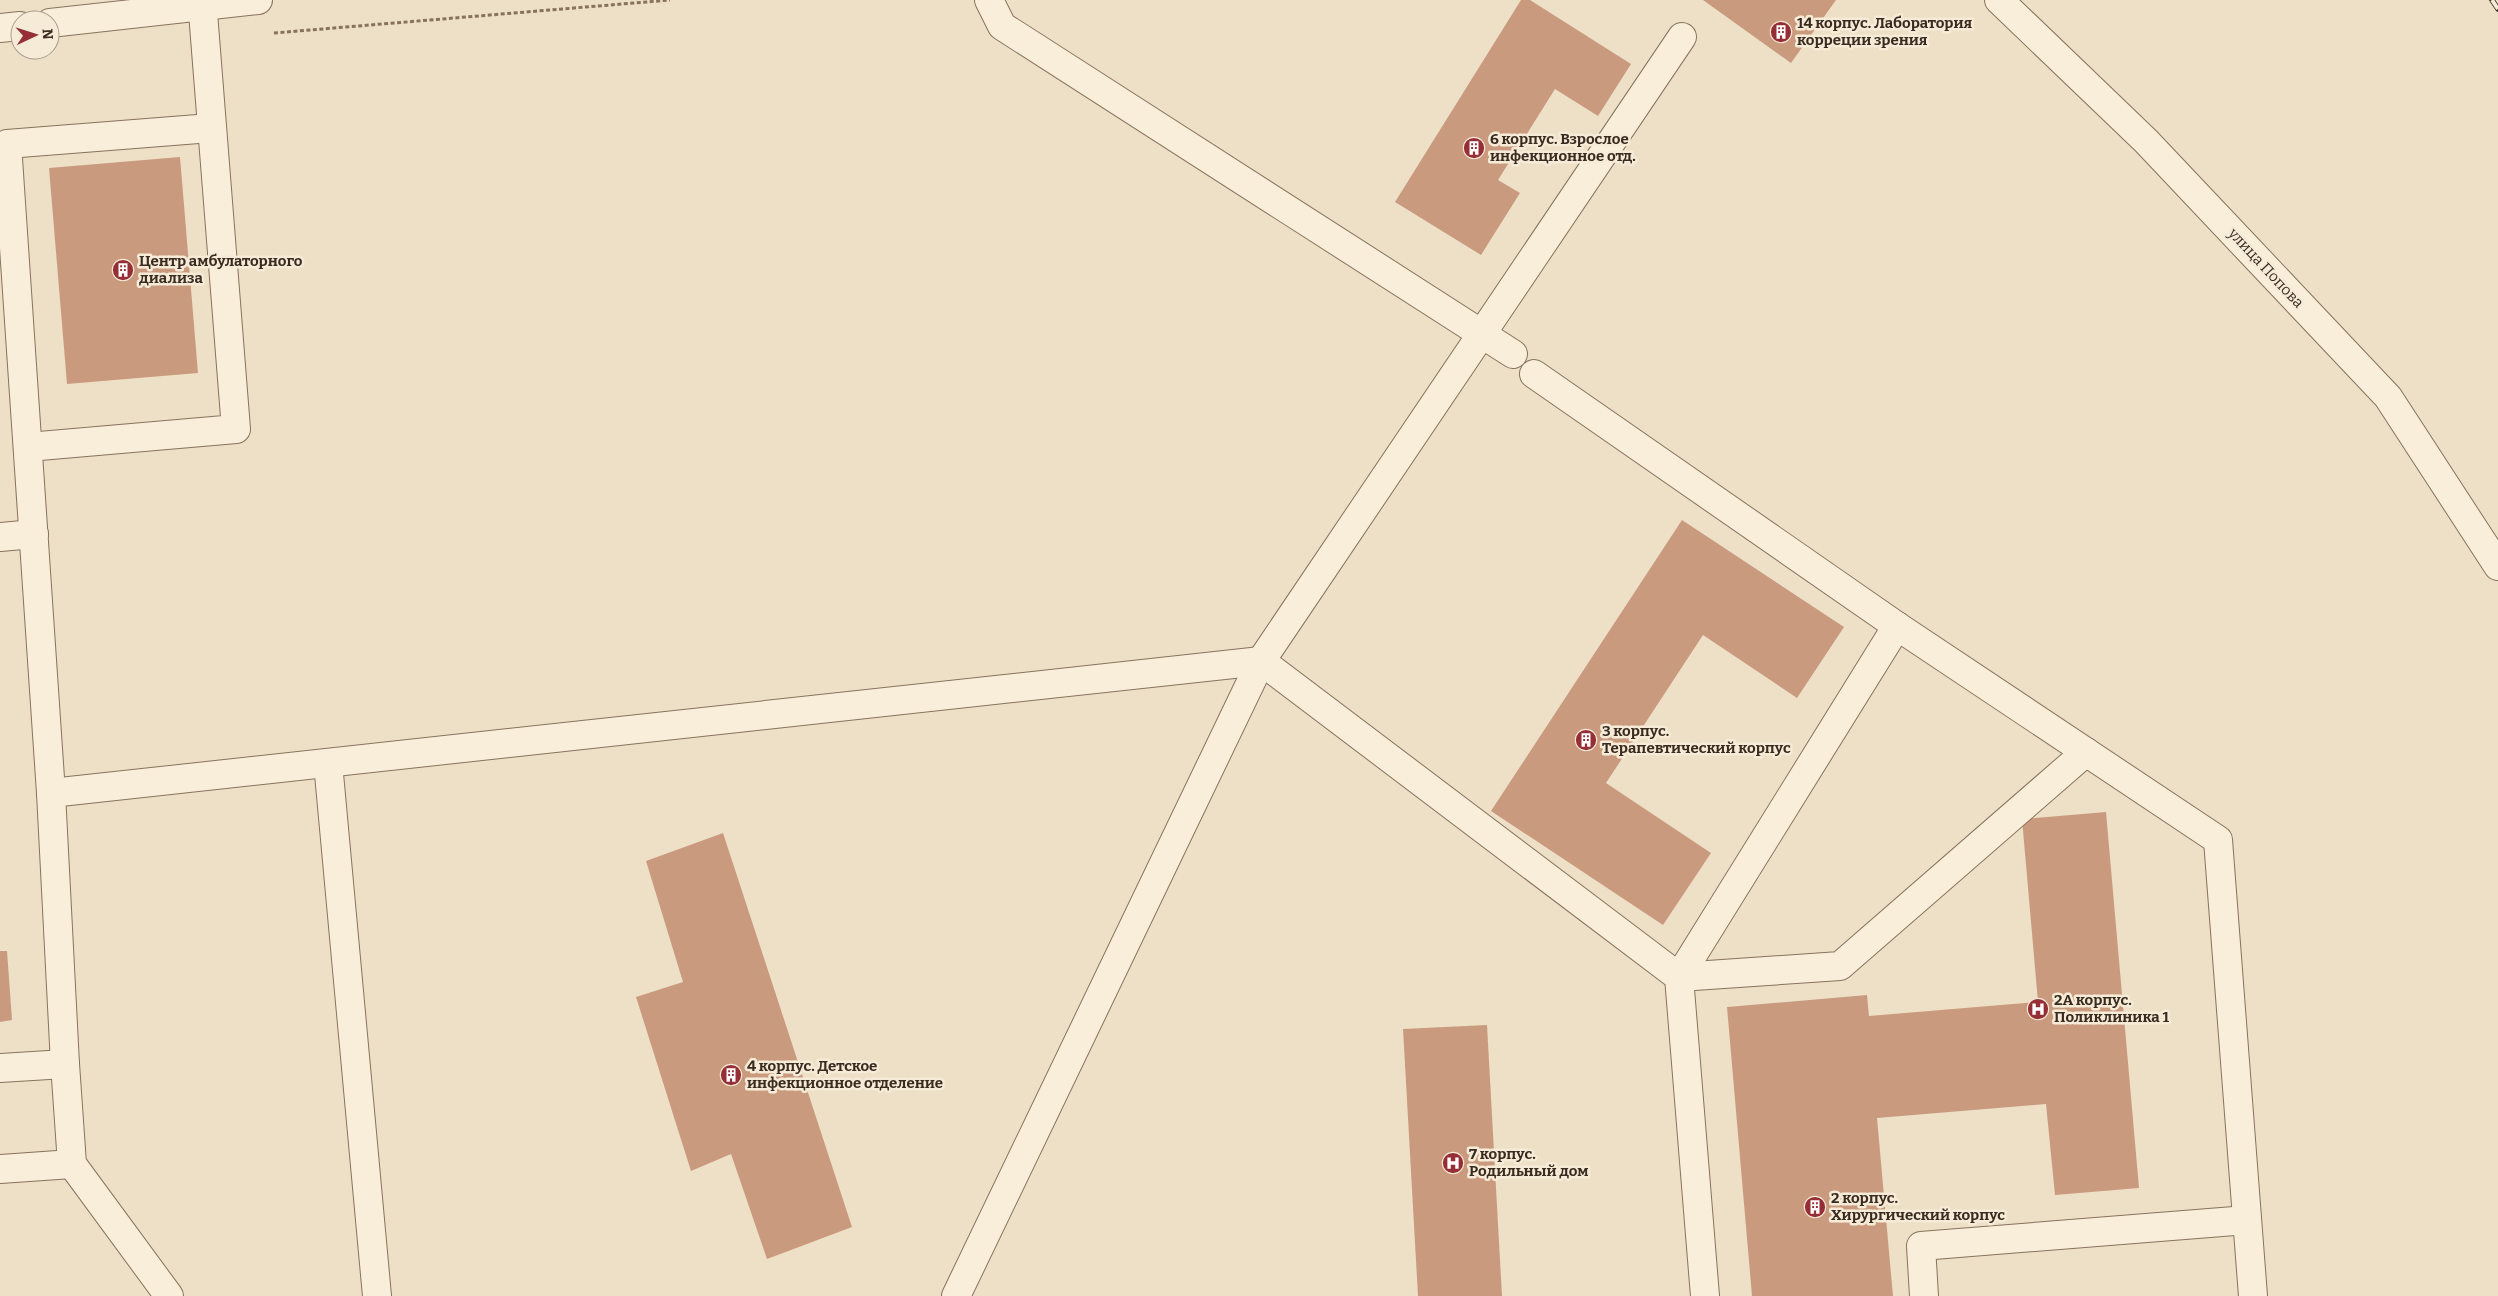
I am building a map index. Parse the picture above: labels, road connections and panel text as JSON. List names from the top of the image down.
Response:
{
  "streets": {
    "street": ["улица Попова"]
  },
  "places": {
    "building": [
      "14 корпус. Лаборатория корреции зрения",
      "6 корпус. Взрослое инфекционное отд.",
      "Центр амбулаторного диализа",
      "3 корпус. Терапевтический корпус",
      "4 корпус. Детское инфекционное отделение",
      "2 корпус. Хирургический корпус"
    ],
    "hospital": ["2А корпус. Поликлиника 1", "7 корпус. Родильный дом"]
  },
  "north": "right"
}
